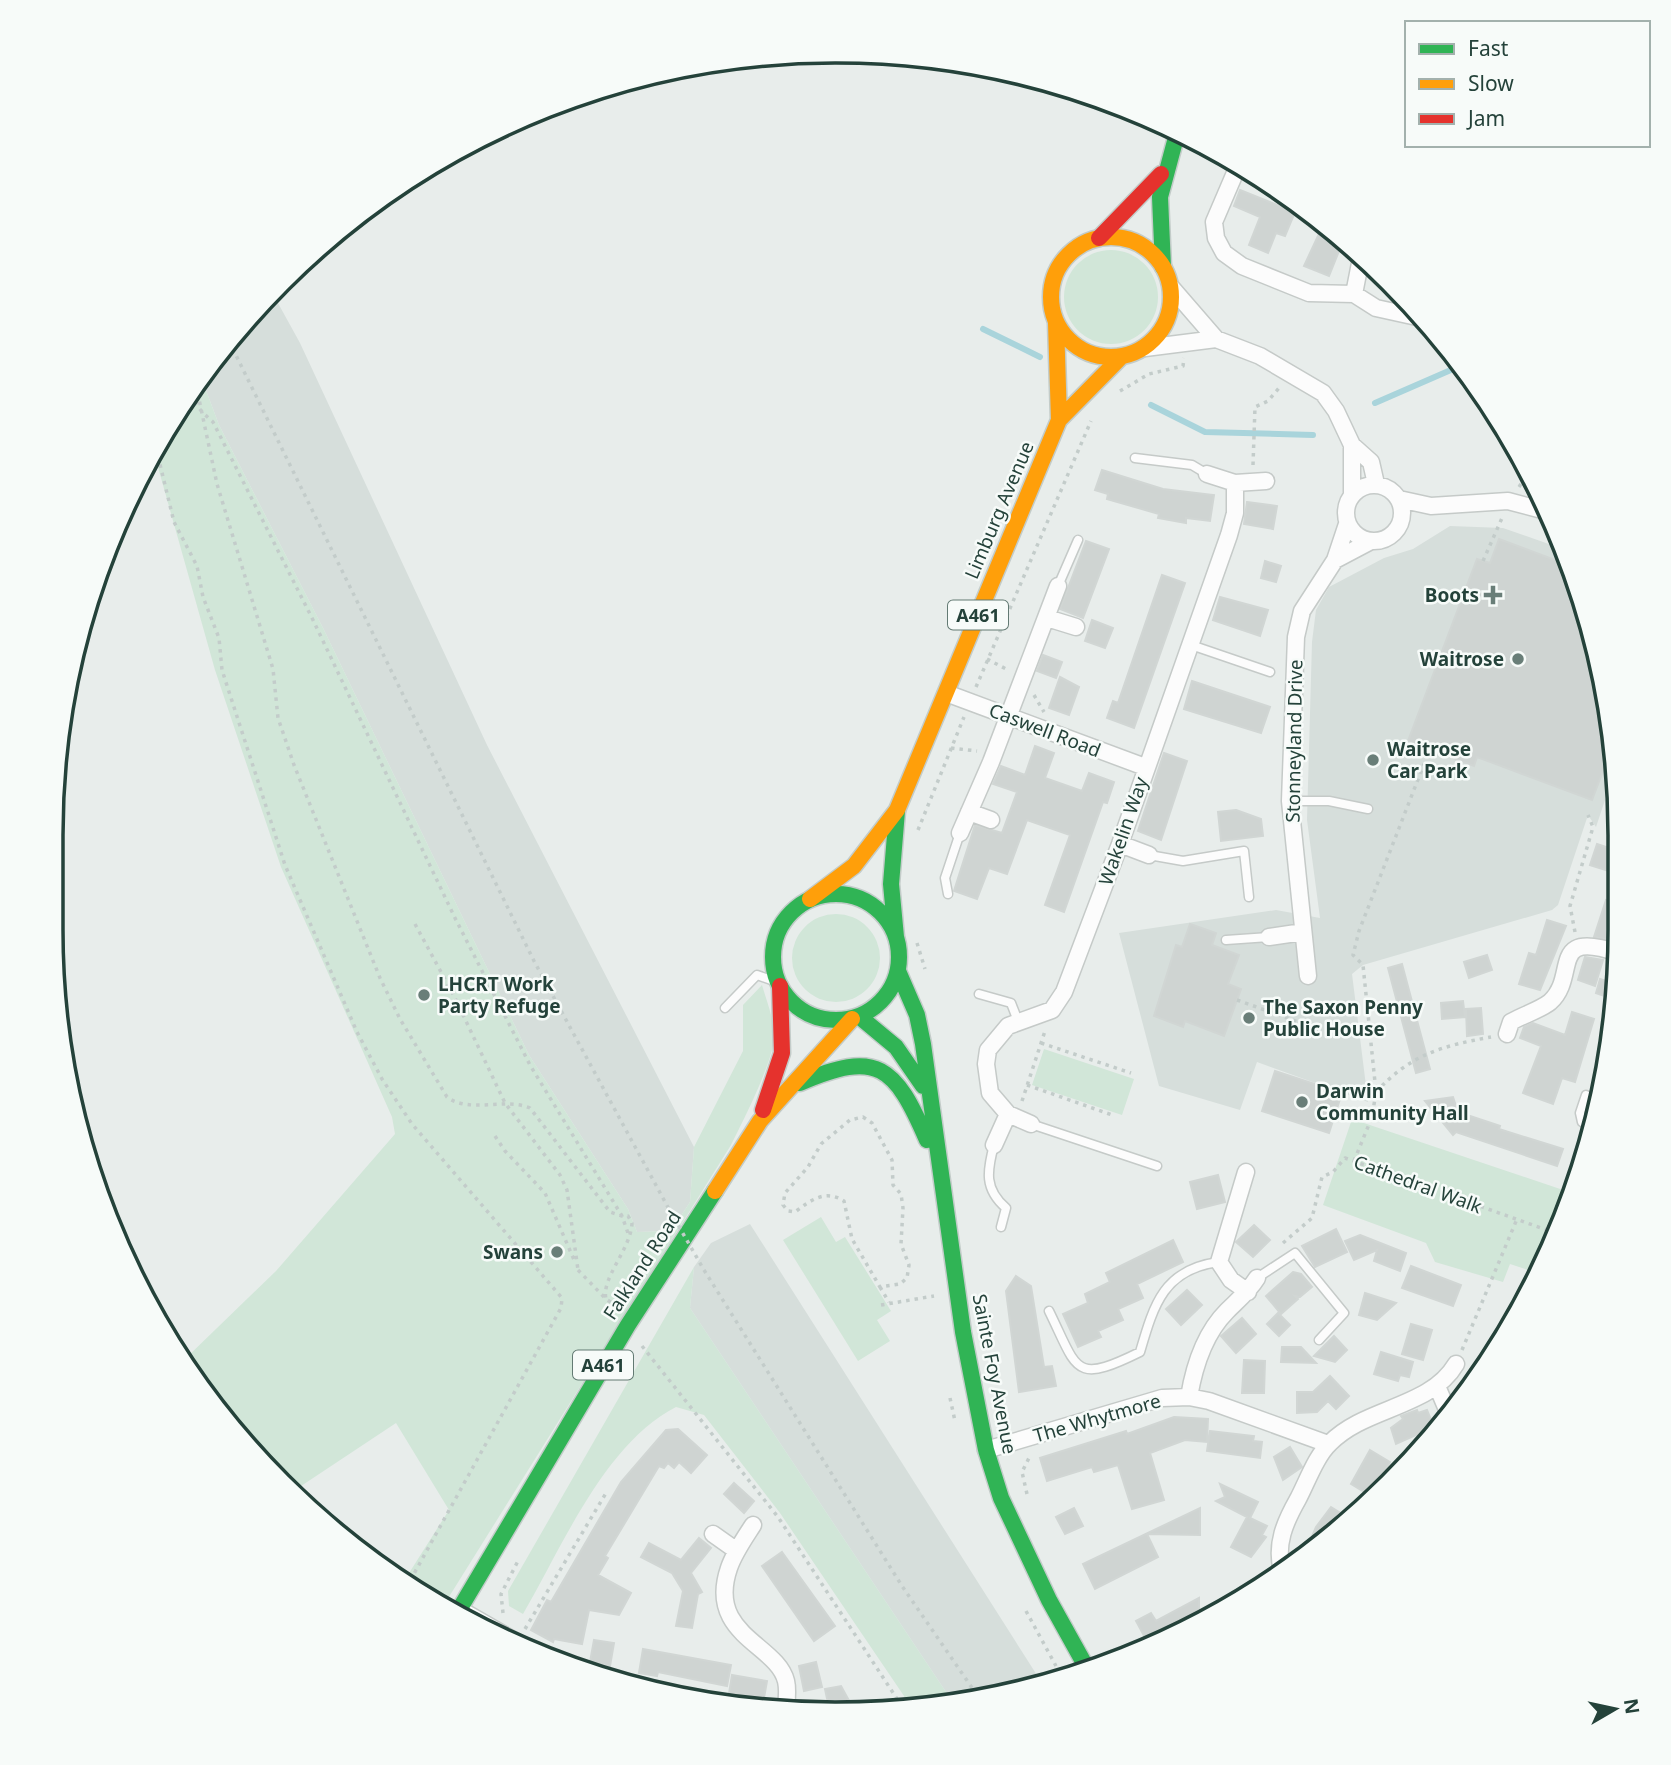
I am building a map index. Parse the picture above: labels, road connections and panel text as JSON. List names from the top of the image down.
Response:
{
  "streets": {
    "main road": [
      "Limburg Avenue",
      "A461",
      "Falkland Road",
      "Sainte Foy Avenue"
    ],
    "street": [
      "Caswell Road",
      "Stonneyland Drive",
      "Wakelin Way",
      "The Whytmore"
    ],
    "path": ["Cathedral Walk"]
  },
  "crossings": [
    ["Limburg Avenue", "A461"],
    ["Limburg Avenue", "Caswell Road"],
    ["Limburg Avenue", "Falkland Road"],
    ["Limburg Avenue", "Sainte Foy Avenue"],
    ["A461", "Falkland Road"],
    ["A461", "Sainte Foy Avenue"],
    ["Caswell Road", "Wakelin Way"],
    ["Falkland Road", "Sainte Foy Avenue"],
    ["Sainte Foy Avenue", "The Whytmore"]
  ],
  "places": {
    "health": ["Boots"],
    "other": [
      "Waitrose",
      "Waitrose Car Park",
      "LHCRT Work Party Refuge",
      "The Saxon Penny Public House",
      "Darwin Community Hall",
      "Swans"
    ]
  },
  "legend": ["Fast", "Slow", "Jam"],
  "north": "right"
}
